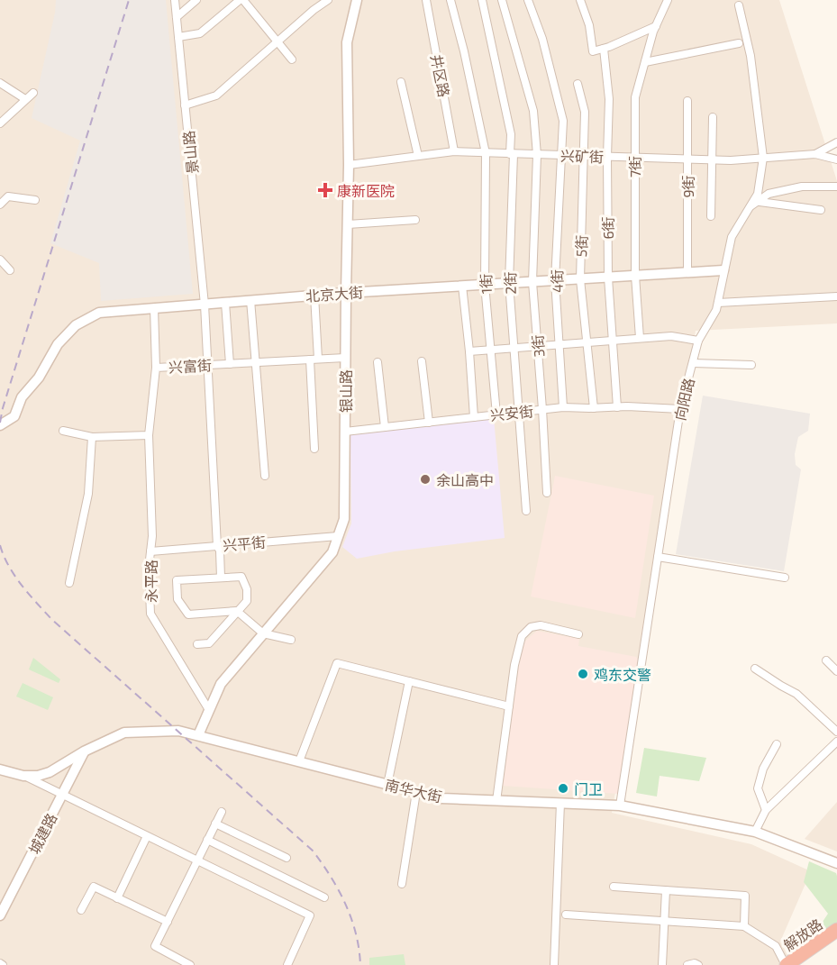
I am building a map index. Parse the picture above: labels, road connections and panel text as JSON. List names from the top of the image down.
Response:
{
  "streets": {
    "highway": ["解放路"],
    "street": [
      "井区路",
      "景山路",
      "兴矿街",
      "7街",
      "9街",
      "6街",
      "5街",
      "4街",
      "2街",
      "1街",
      "北京大街",
      "3街",
      "兴富街",
      "银山路",
      "向阳路",
      "兴安街",
      "兴平街",
      "永平路",
      "南华大街",
      "城建路"
    ]
  },
  "crossings": [
    ["井区路", "兴矿街"],
    ["景山路", "北京大街"],
    ["景山路", "兴富街"],
    ["景山路", "兴平街"],
    ["兴矿街", "7街"],
    ["兴矿街", "9街"],
    ["兴矿街", "6街"],
    ["兴矿街", "5街"],
    ["兴矿街", "4街"],
    ["兴矿街", "2街"],
    ["兴矿街", "1街"],
    ["兴矿街", "3街"],
    ["兴矿街", "银山路"],
    ["兴矿街", "向阳路"],
    ["7街", "北京大街"],
    ["9街", "北京大街"],
    ["6街", "北京大街"],
    ["6街", "兴安街"],
    ["5街", "北京大街"],
    ["5街", "兴安街"],
    ["4街", "北京大街"],
    ["4街", "兴安街"],
    ["2街", "北京大街"],
    ["2街", "兴安街"],
    ["1街", "北京大街"],
    ["1街", "兴安街"],
    ["北京大街", "3街"],
    ["北京大街", "银山路"],
    ["北京大街", "向阳路"],
    ["3街", "兴安街"],
    ["兴富街", "银山路"],
    ["兴富街", "永平路"],
    ["银山路", "兴安街"],
    ["银山路", "兴平街"],
    ["银山路", "永平路"],
    ["银山路", "南华大街"],
    ["向阳路", "兴安街"],
    ["向阳路", "南华大街"],
    ["兴平街", "永平路"],
    ["南华大街", "城建路"]
  ],
  "places": {
    "health": ["康新医院"],
    "other": ["余山高中", "鸡东交警", "门卫"]
  }
}
